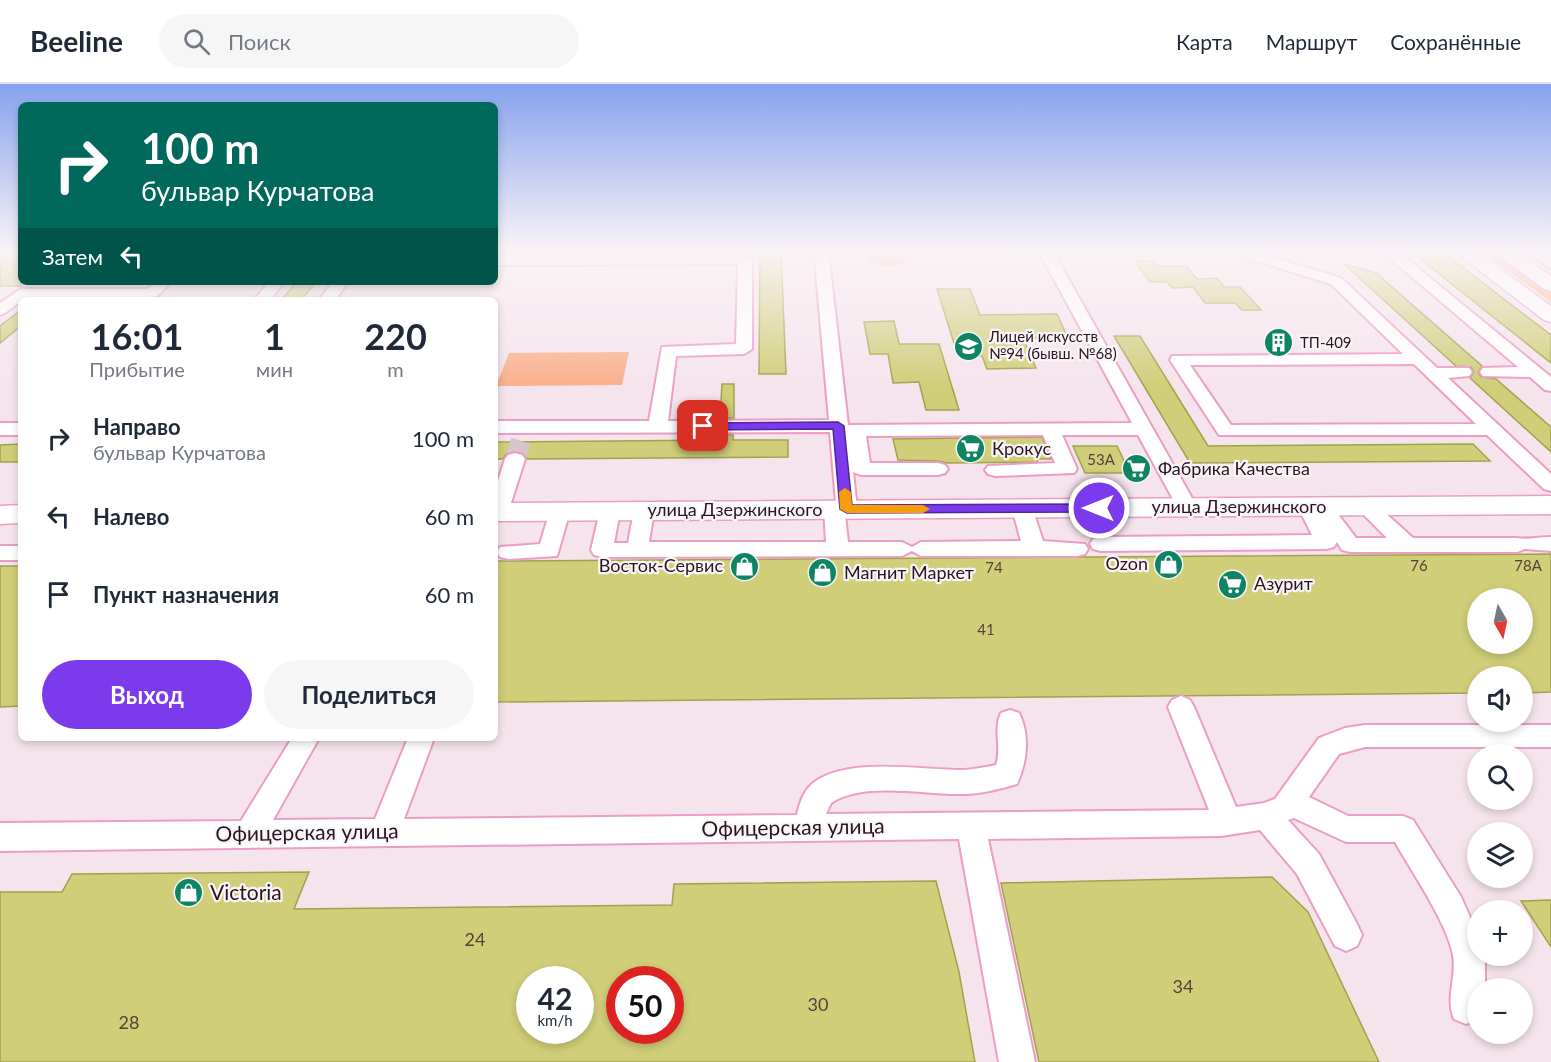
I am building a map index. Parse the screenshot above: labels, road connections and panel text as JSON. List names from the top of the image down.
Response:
{
  "streets": {
    "main road": ["улица Дзержинского"],
    "street": ["Офицерская улица"]
  },
  "places": {
    "building": ["ТП-409"],
    "school or university": ["Лицей искусств №94 (бывш. №68)"],
    "supermarket": ["Крокус", "Фабрика Качества", "Азурит"],
    "shop": [
      "Ozon",
      "Восток-Сервис",
      "Магнит Маркет",
      "Victoria"
    ]
  },
  "house_numbers": [
    "53А",
    "76",
    "78А",
    "74",
    "41",
    "24",
    "34",
    "30",
    "28"
  ],
  "north": "bottom",
  "page": {
    "header": "Beeline",
    "search": "Поиск",
    "nav": ["Карта", "Маршрут", "Сохранённые"],
    "turn": ["100 m", "бульвар Курчатова"],
    "then": "Затем",
    "eta": [
      "16:01",
      "Прибытие",
      "1",
      "мин",
      "220",
      "m"
    ],
    "list": [
      {
        "name": "Направо",
        "note": "бульвар Курчатова",
        "value": "100 m"
      },
      {
        "name": "Налево",
        "value": "60 m"
      },
      {
        "name": "Пункт назначения",
        "value": "60 m"
      }
    ],
    "map_buttons": ["+", "−"],
    "buttons": ["Выход", "Поделиться"],
    "speed": "42 km/h",
    "limit": "50"
  }
}
